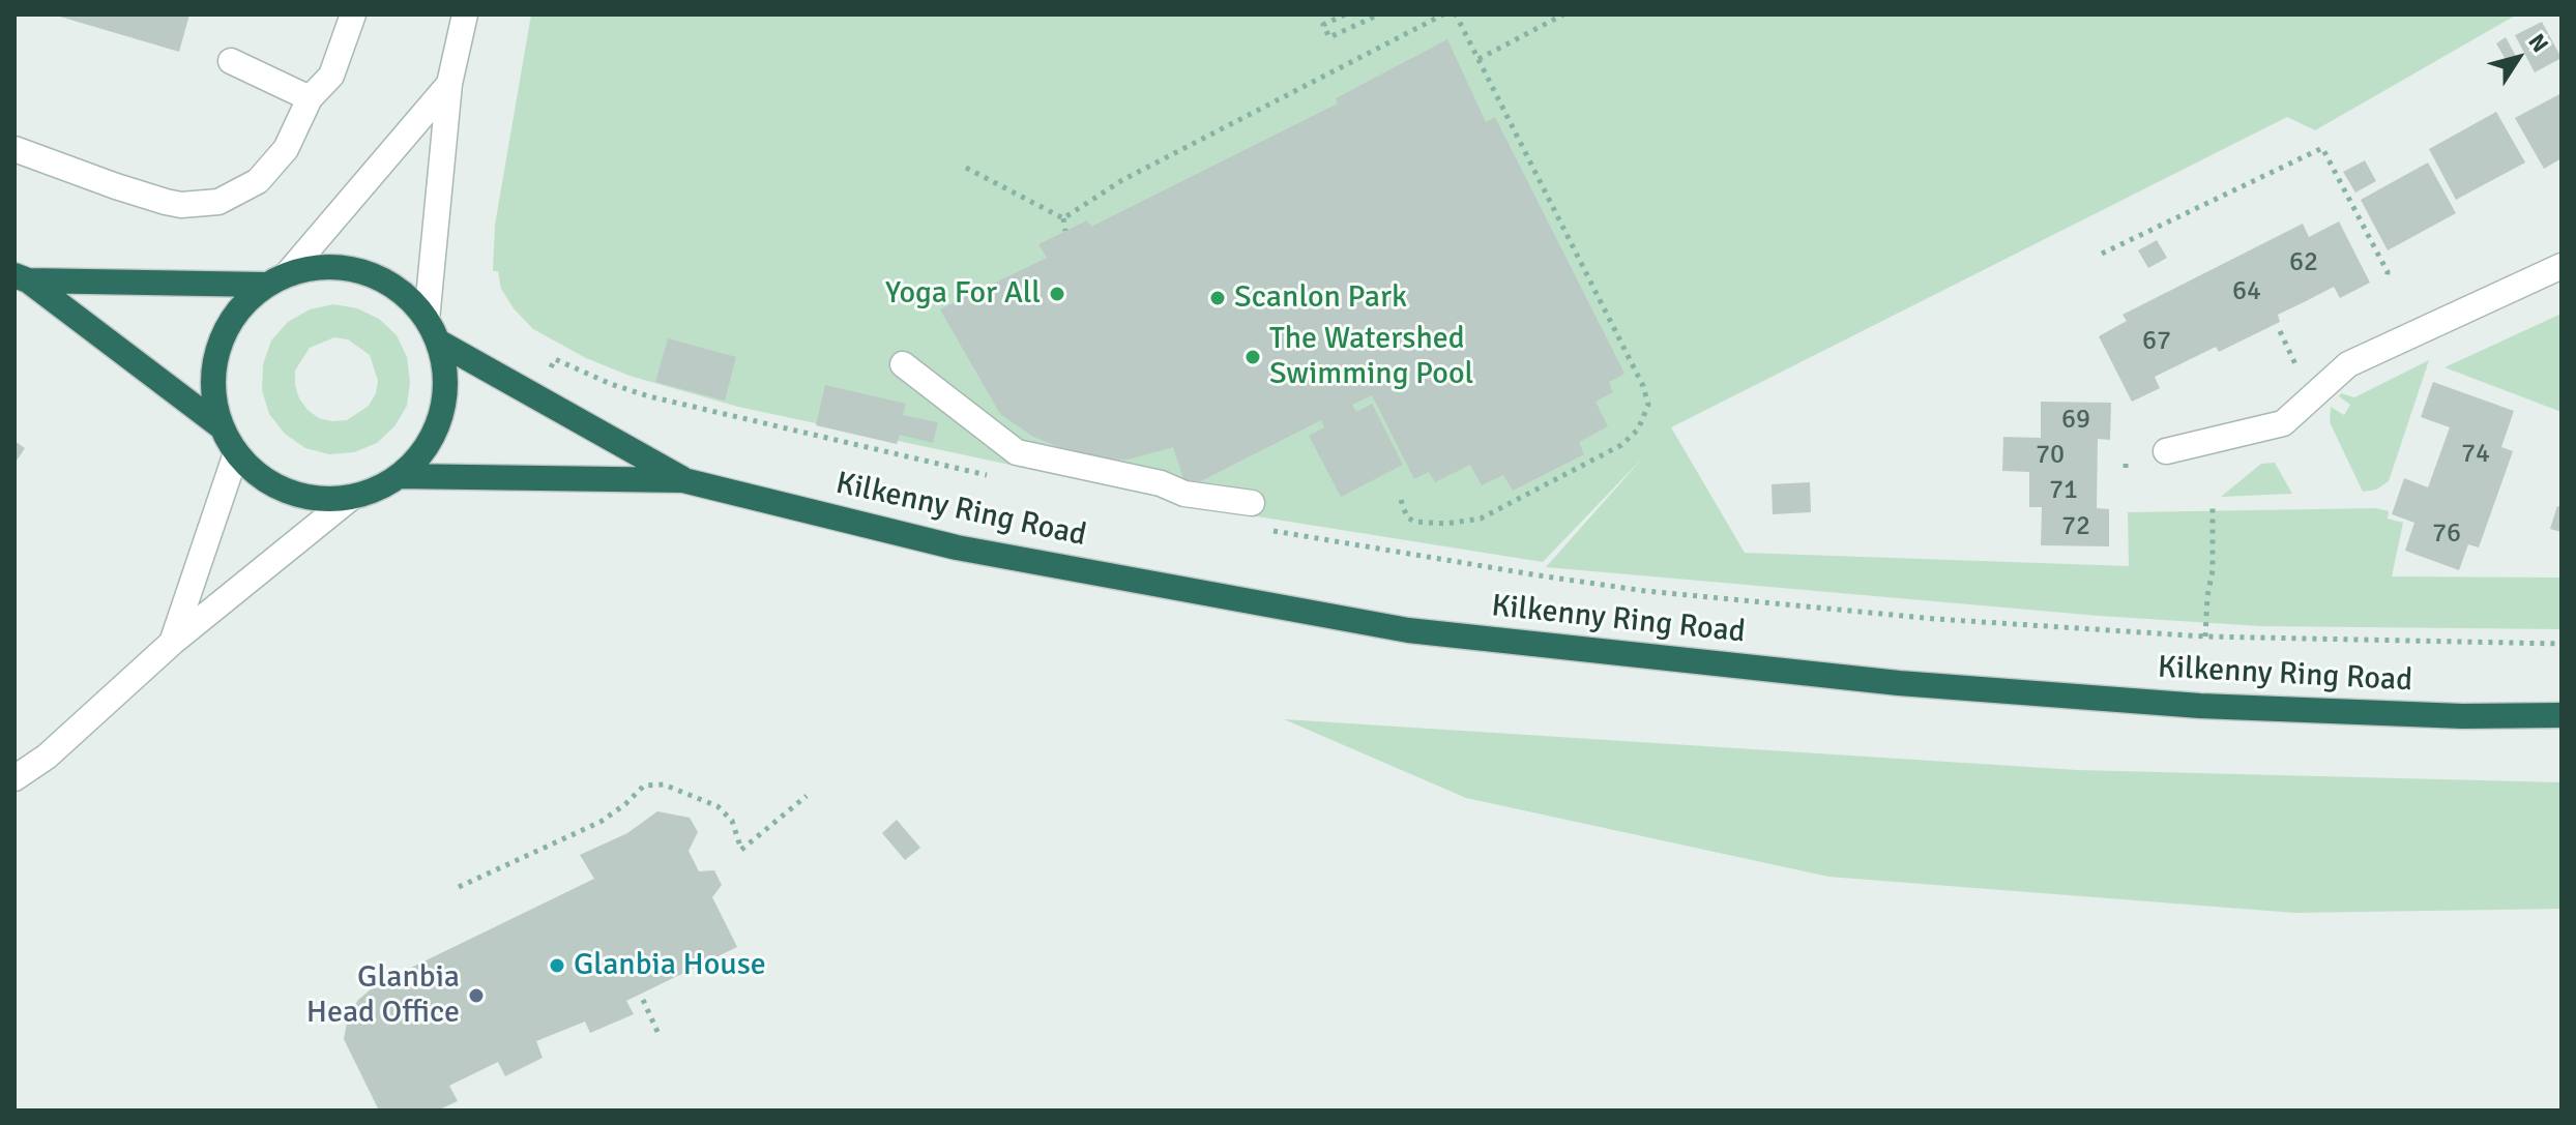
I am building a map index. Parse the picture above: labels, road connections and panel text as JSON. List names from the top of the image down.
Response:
{
  "streets": {
    "highway": ["Kilkenny Ring Road"]
  },
  "places": [
    "Yoga For All",
    "Scanlon Park",
    "The Watershed Swimming Pool",
    "Glanbia House",
    "Glanbia Head Office"
  ],
  "house_numbers": [
    "62",
    "64",
    "67",
    "69",
    "74",
    "70",
    "71",
    "72",
    "76"
  ],
  "north": "top right"
}
